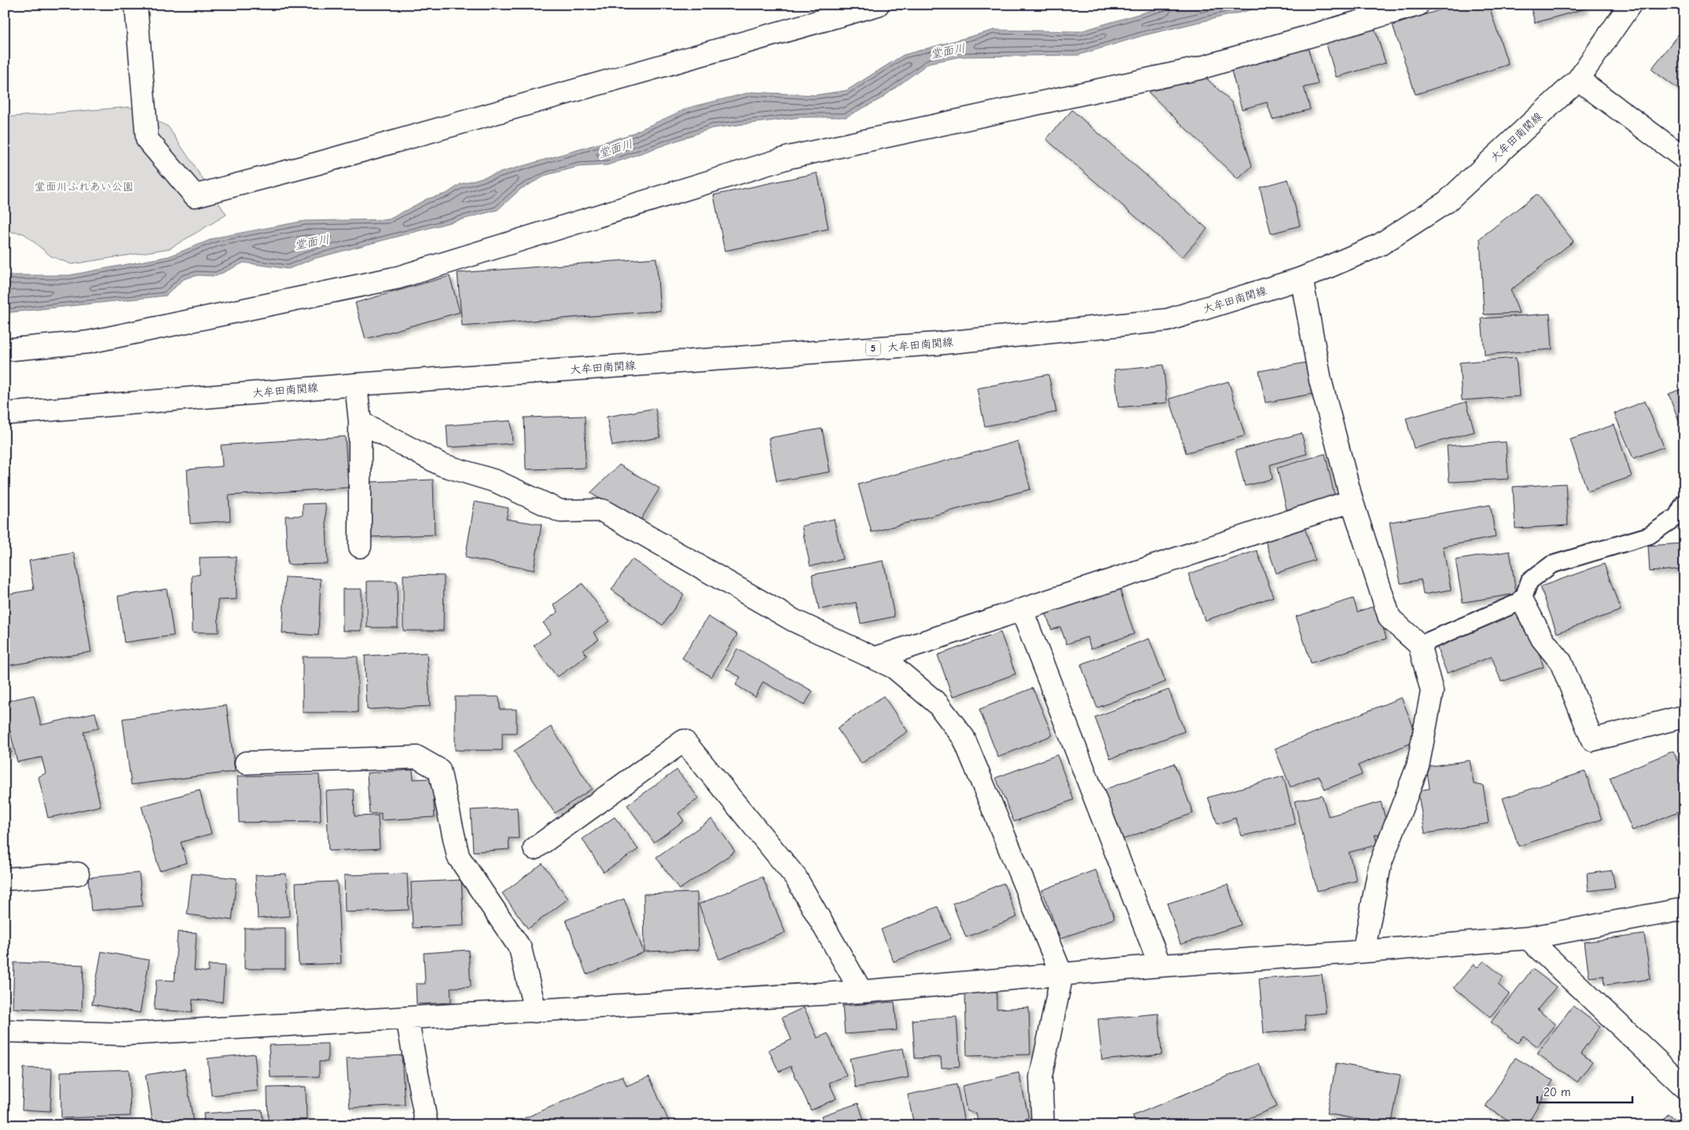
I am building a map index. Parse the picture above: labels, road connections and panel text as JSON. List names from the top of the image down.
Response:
{
  "streets": {
    "street": ["大牟田南関線", "5"]
  },
  "water": ["堂面川"],
  "parks": ["堂面川ふれあい公園"],
  "scale_bar": "20 m"
}
